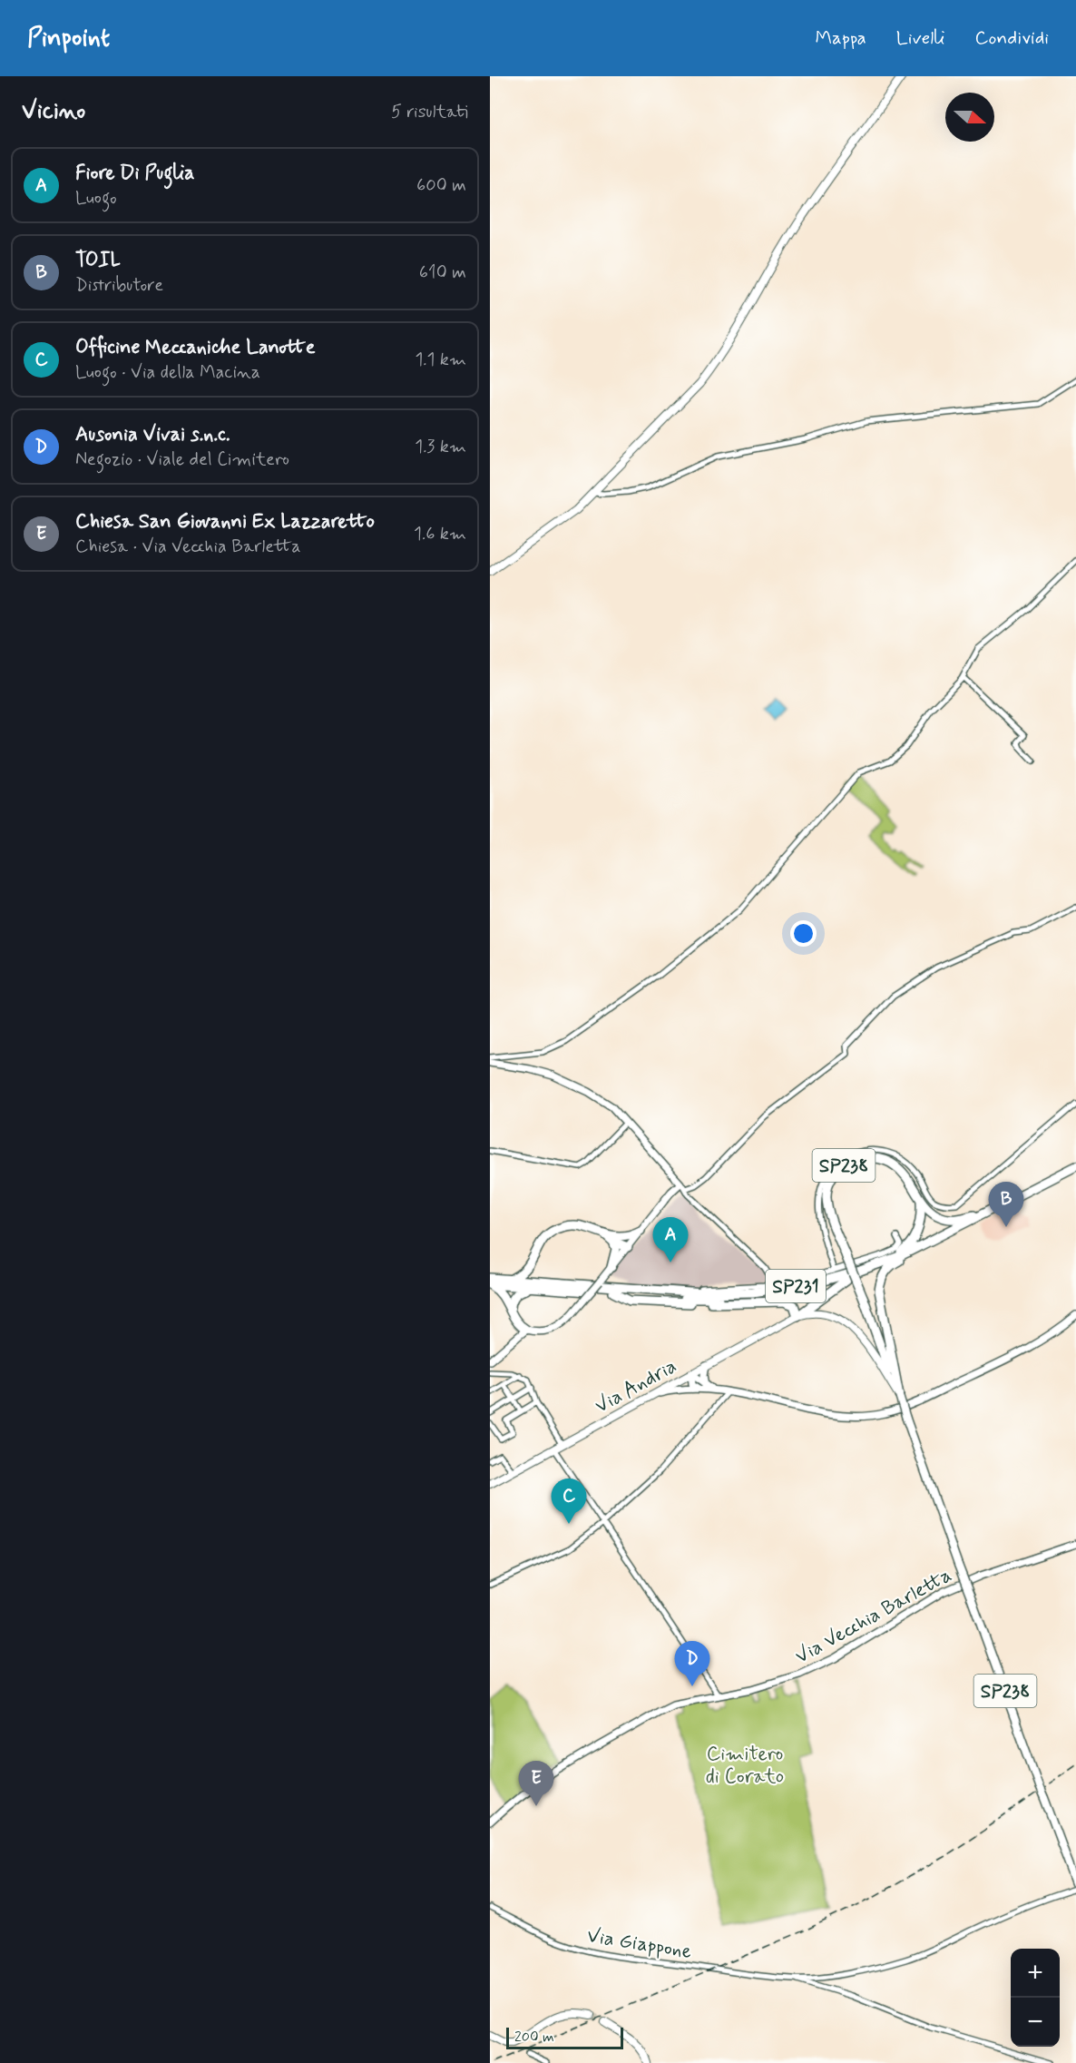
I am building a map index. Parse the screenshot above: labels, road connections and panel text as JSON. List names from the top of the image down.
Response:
{
  "streets": {
    "highway": ["SP238", "SP231"],
    "main road": ["Via Andria"],
    "street": ["Via Vecchia Barletta", "Via Giappone"]
  },
  "parks": ["Cimitero di Corato"],
  "scale_bar": "200 m",
  "north": "right",
  "page": {
    "header": "Pinpoint",
    "nav": ["Mappa", "Livelli", "Condividi"],
    "heading": ["Vicino", "5 risultati"],
    "list": [
      {
        "mark": "A",
        "name": "Fiore Di Puglia",
        "note": "Luogo",
        "value": "600 m"
      },
      {
        "mark": "B",
        "name": "TOIL",
        "note": "Distributore",
        "value": "610 m"
      },
      {
        "mark": "C",
        "name": "Officine Meccaniche Lanotte",
        "note": "Luogo · Via della Macina",
        "value": "1.1 km"
      },
      {
        "mark": "D",
        "name": "Ausonia Vivai s.n.c.",
        "note": "Negozio · Viale del Cimitero",
        "value": "1.3 km"
      },
      {
        "mark": "E",
        "name": "Chiesa San Giovanni Ex Lazzaretto",
        "note": "Chiesa · Via Vecchia Barletta",
        "value": "1.6 km"
      }
    ],
    "pins": [
      "B",
      "A",
      "C",
      "D",
      "E"
    ],
    "map_buttons": ["+", "−"],
    "scale": "200 m"
  }
}
